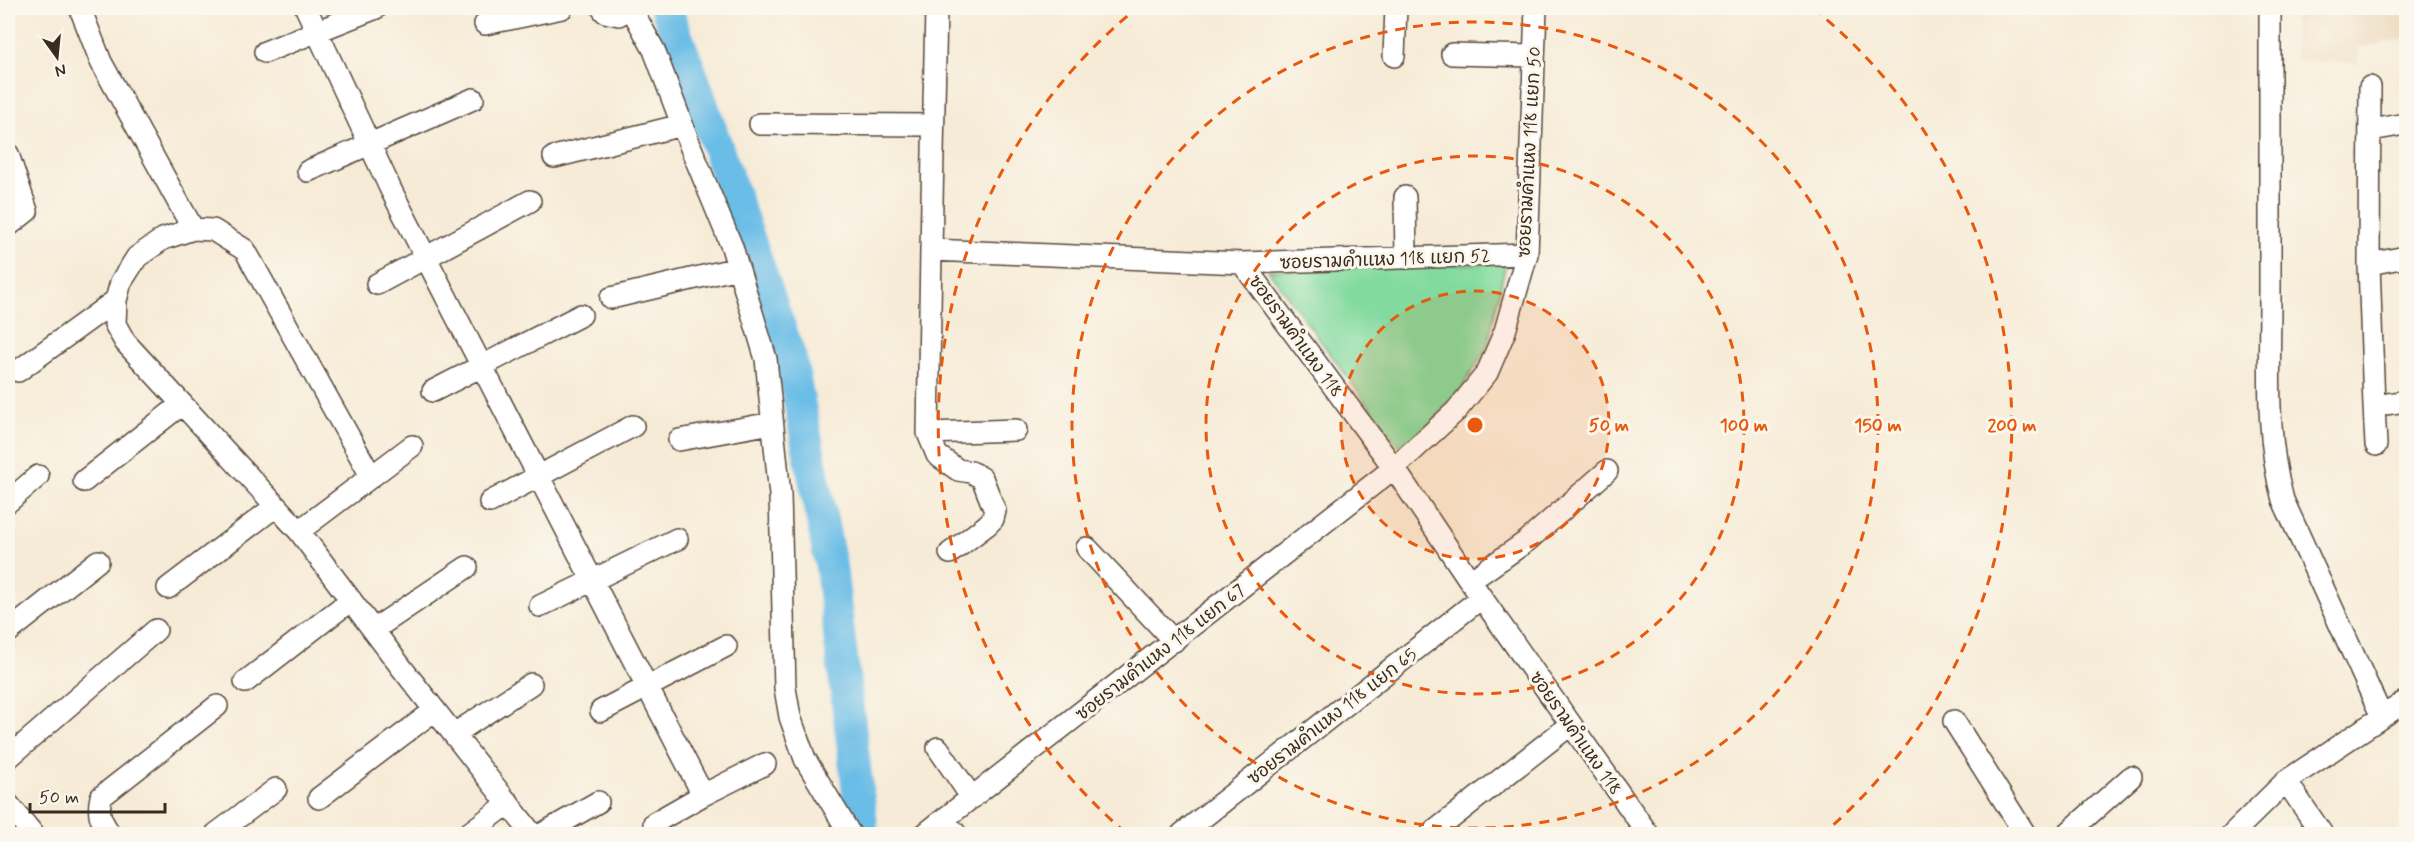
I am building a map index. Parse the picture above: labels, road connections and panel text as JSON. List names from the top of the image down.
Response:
{
  "streets": {
    "street": [
      "ซอยรามคำแหง 118 แยก 50",
      "ซอยรามคำแหง 118 แยก 52",
      "ซอยรามคำแหง 118",
      "ซอยรามคำแหง 118 แยก 67",
      "ซอยรามคำแหง 118 แยก 65"
    ]
  },
  "crossings": [
    ["ซอยรามคำแหง 118 แยก 50", "ซอยรามคำแหง 118 แยก 52"],
    ["ซอยรามคำแหง 118 แยก 50", "ซอยรามคำแหง 118"],
    ["ซอยรามคำแหง 118 แยก 50", "ซอยรามคำแหง 118 แยก 67"],
    ["ซอยรามคำแหง 118 แยก 52", "ซอยรามคำแหง 118"],
    ["ซอยรามคำแหง 118", "ซอยรามคำแหง 118 แยก 67"],
    ["ซอยรามคำแหง 118", "ซอยรามคำแหง 118 แยก 65"]
  ],
  "scale_bar": "50 m",
  "north": "bottom",
  "rings": [
    "50 m",
    "100 m",
    "150 m",
    "200 m"
  ]
}
